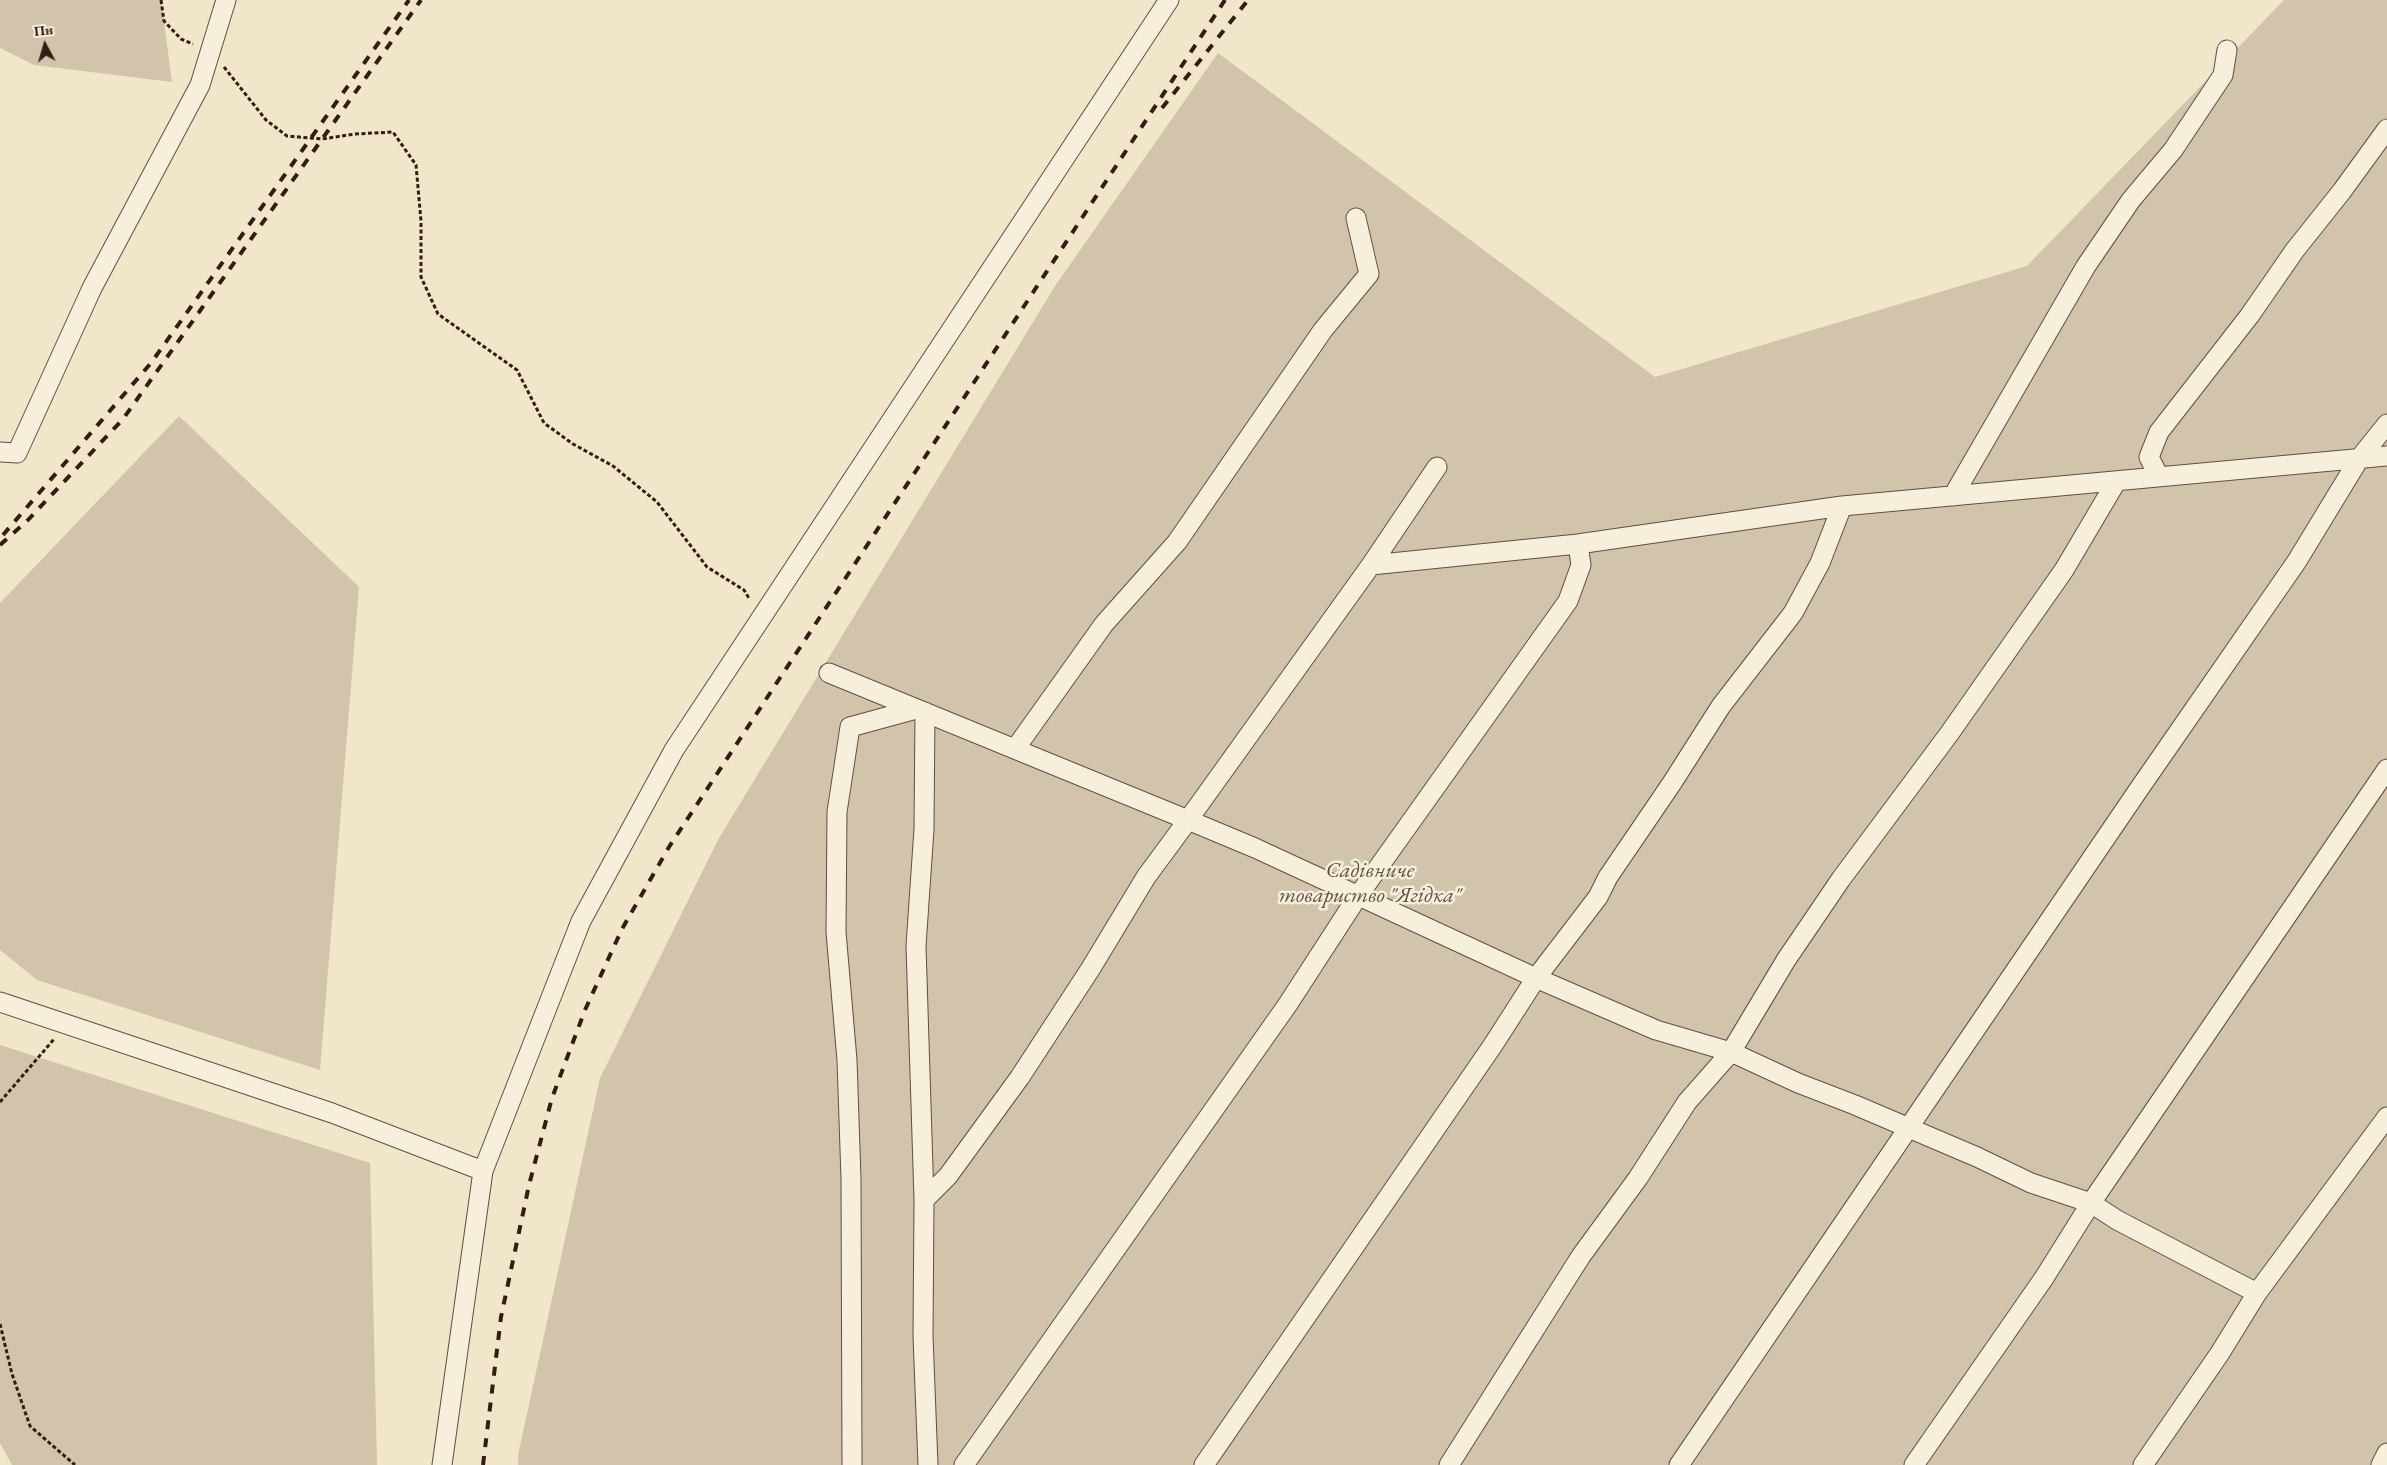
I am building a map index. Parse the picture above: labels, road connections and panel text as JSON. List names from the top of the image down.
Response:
{
  "parks": ["Садівниче товариство \"Ягідка\""],
  "north": "top"
}
